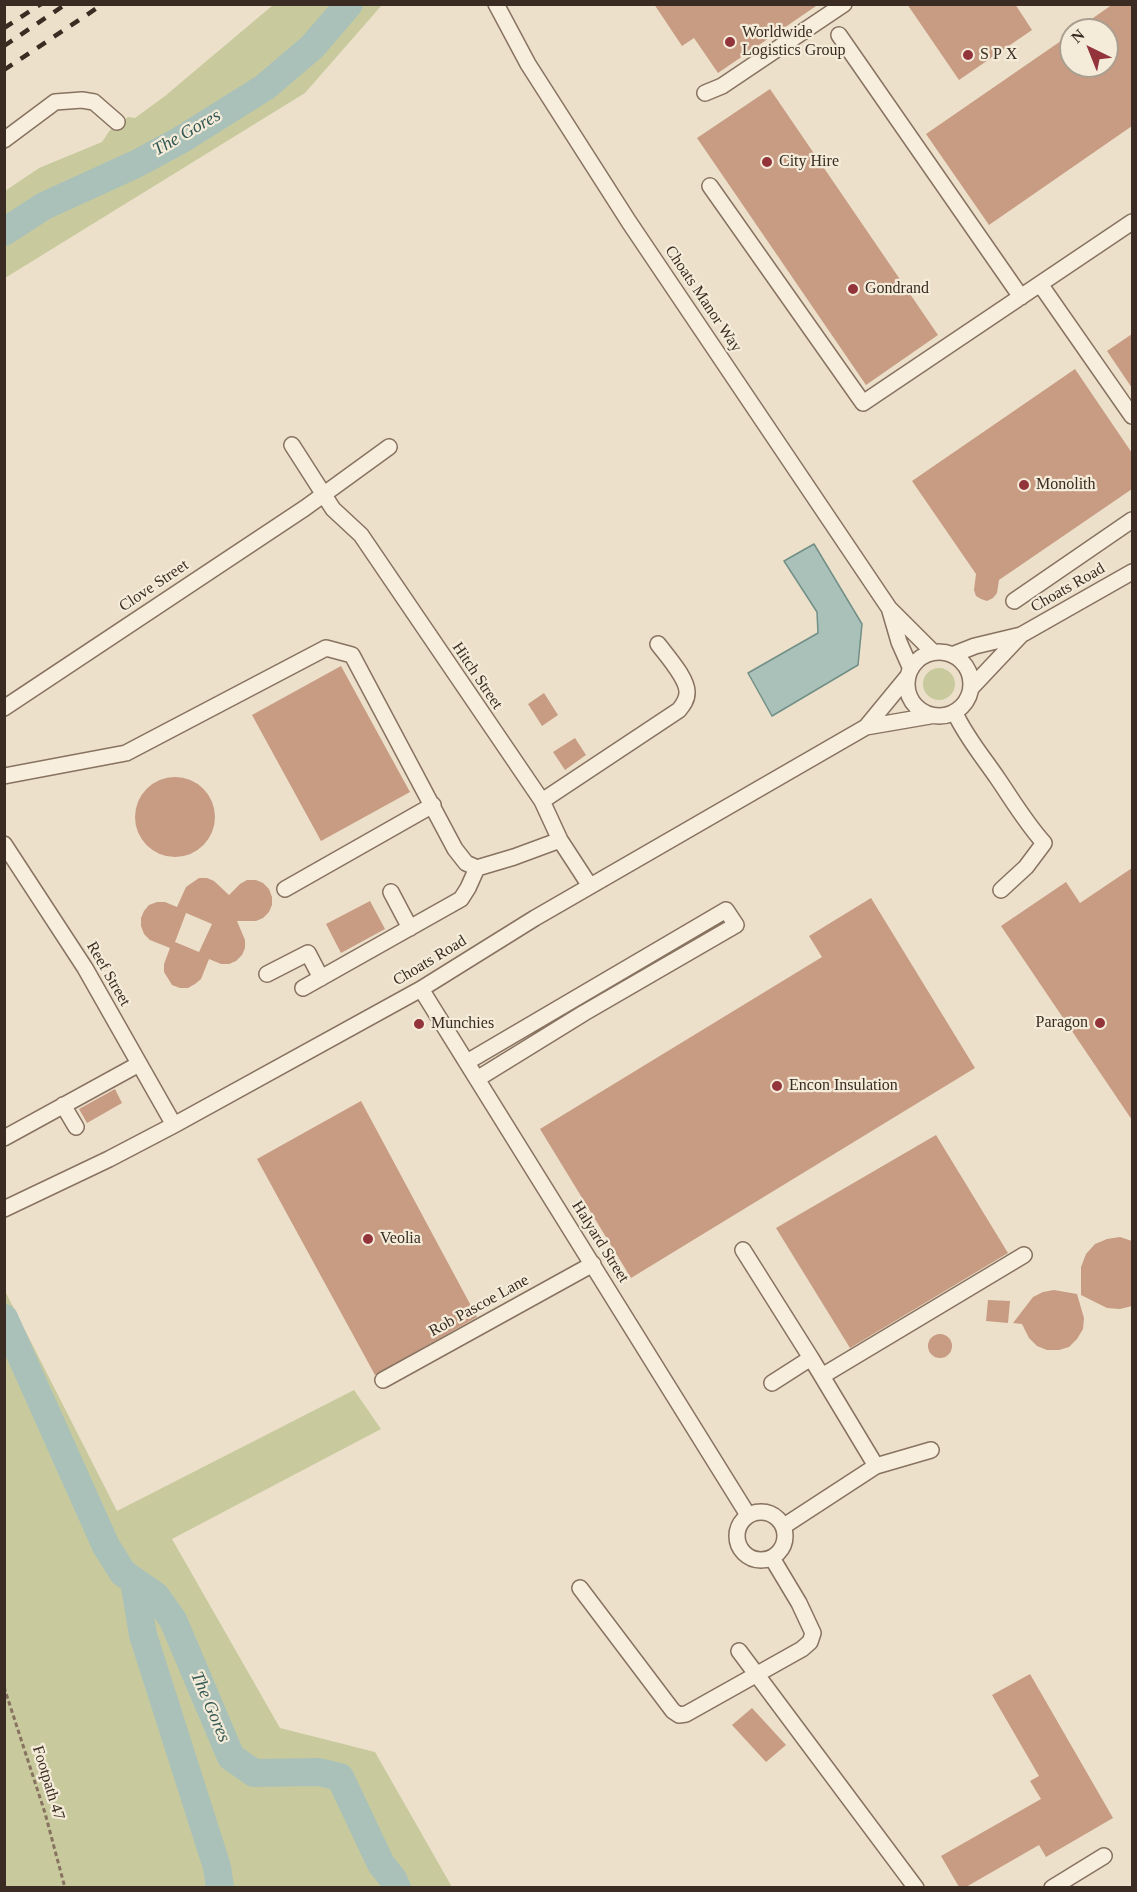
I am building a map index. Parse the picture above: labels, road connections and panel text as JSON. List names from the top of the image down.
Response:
{
  "streets": {
    "street": [
      "Choats Manor Way",
      "Clove Street",
      "Choats Road",
      "Hitch Street",
      "Reef Street",
      "Halyard Street",
      "Rob Pascoe Lane"
    ],
    "path": ["Footpath 47"]
  },
  "crossings": [
    ["Choats Manor Way", "Choats Road"],
    ["Clove Street", "Hitch Street"],
    ["Choats Road", "Hitch Street"],
    ["Choats Road", "Reef Street"],
    ["Choats Road", "Halyard Street"],
    ["Halyard Street", "Rob Pascoe Lane"]
  ],
  "water": ["The Gores"],
  "places": [
    "Worldwide Logistics Group",
    "S P X",
    "City Hire",
    "Gondrand",
    "Monolith",
    "Paragon",
    "Munchies",
    "Encon Insulation",
    "Veolia"
  ],
  "north": "top left"
}
